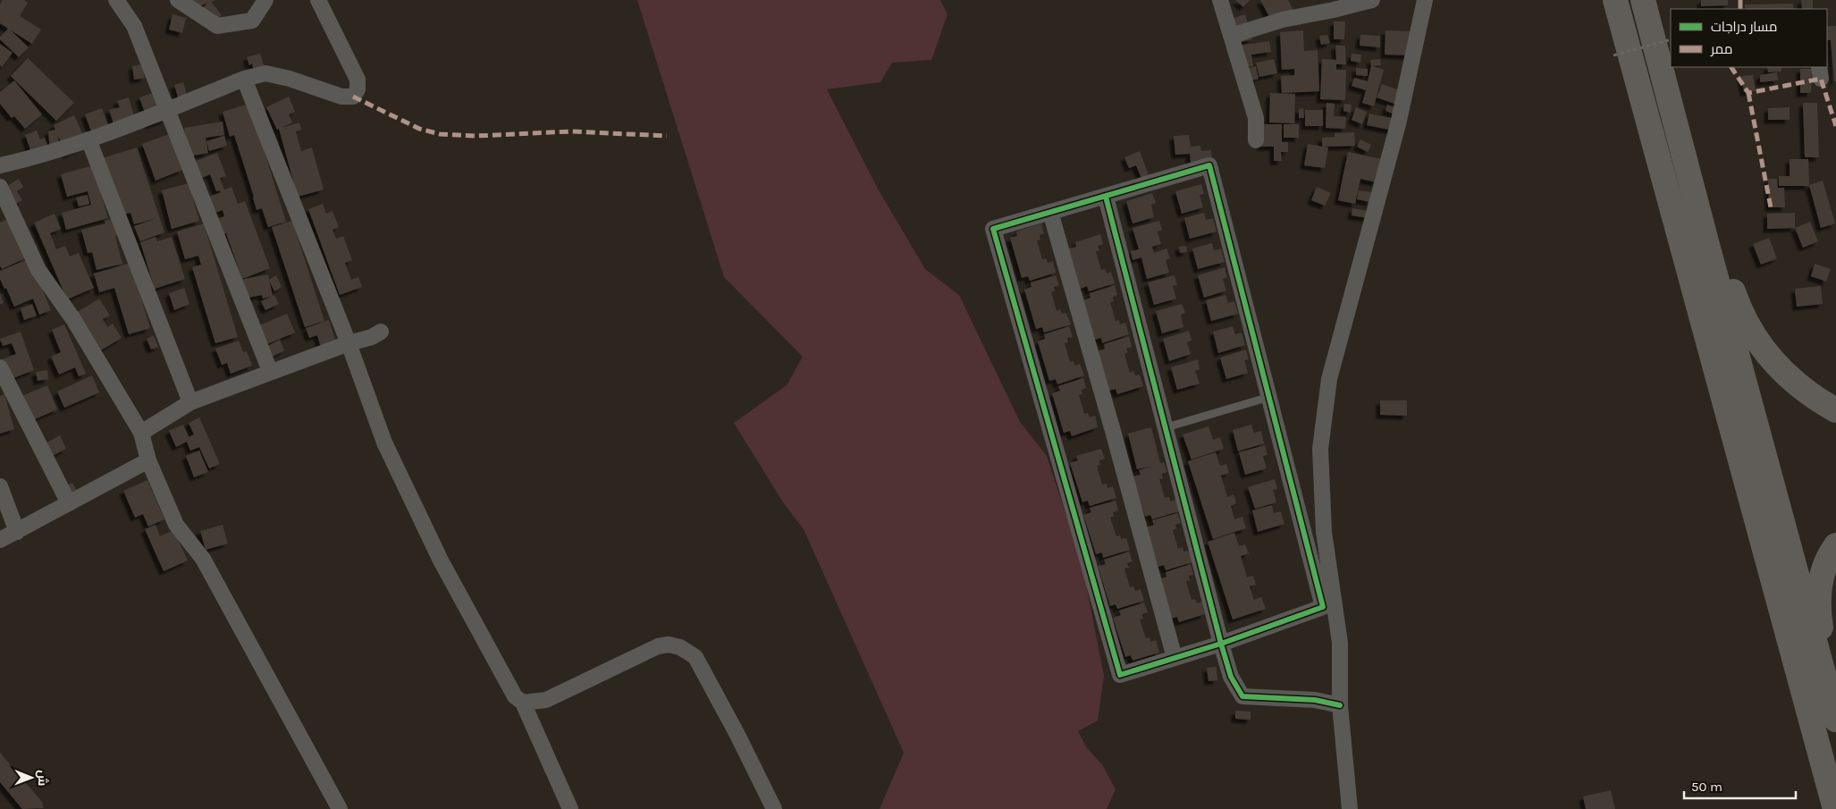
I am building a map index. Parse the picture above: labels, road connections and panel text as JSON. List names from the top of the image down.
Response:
{
  "legend": ["مسار دراجات", "ممر"],
  "scale_bar": "50 m",
  "north": "right"
}
